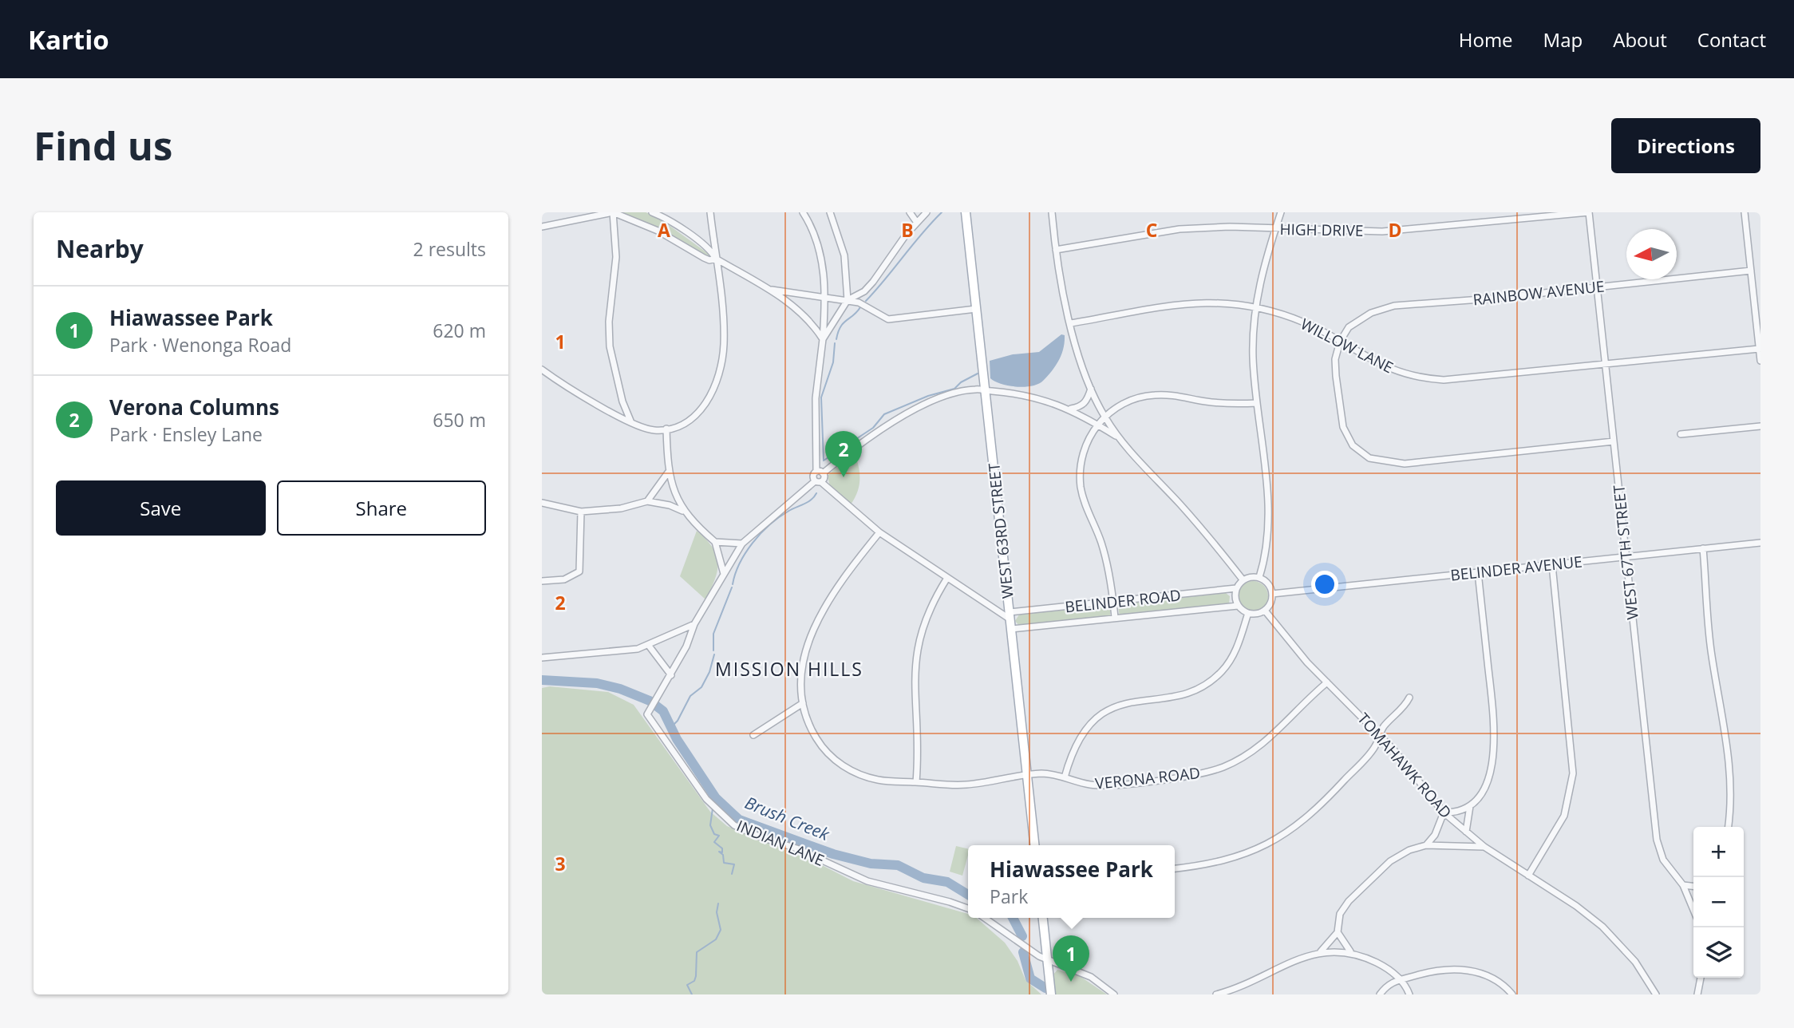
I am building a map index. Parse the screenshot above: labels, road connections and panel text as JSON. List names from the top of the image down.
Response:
{
  "streets": {
    "main road": ["WEST 63RD STREET"],
    "street": [
      "HIGH DRIVE",
      "RAINBOW AVENUE",
      "WILLOW LANE",
      "WEST 67TH STREET",
      "BELINDER AVENUE",
      "BELINDER ROAD",
      "TOMAHAWK ROAD",
      "VERONA ROAD",
      "INDIAN LANE"
    ]
  },
  "crossings": [
    ["HIGH DRIVE", "WEST 67TH STREET"],
    ["RAINBOW AVENUE", "WILLOW LANE"],
    ["RAINBOW AVENUE", "WEST 67TH STREET"],
    ["WILLOW LANE", "WEST 67TH STREET"],
    ["WEST 63RD STREET", "BELINDER ROAD"],
    ["WEST 63RD STREET", "VERONA ROAD"],
    ["WEST 67TH STREET", "BELINDER AVENUE"],
    ["BELINDER AVENUE", "BELINDER ROAD"],
    ["BELINDER AVENUE", "TOMAHAWK ROAD"],
    ["BELINDER ROAD", "TOMAHAWK ROAD"],
    ["TOMAHAWK ROAD", "VERONA ROAD"]
  ],
  "districts": ["MISSION HILLS"],
  "water": ["Brush Creek"],
  "north": "left",
  "page": {
    "header": "Kartio",
    "nav": [
      "Home",
      "Map",
      "About",
      "Contact"
    ],
    "buttons": [
      "Directions",
      ["Save", "Share"]
    ],
    "title": "Find us",
    "heading": ["Nearby", "2 results"],
    "list": [
      {
        "mark": "1",
        "name": "Hiawassee Park",
        "note": "Park · Wenonga Road",
        "value": "620 m"
      },
      {
        "mark": "2",
        "name": "Verona Columns",
        "note": "Park · Ensley Lane",
        "value": "650 m"
      }
    ],
    "pins": ["2", "1"],
    "map_buttons": ["+", "−"],
    "popup": ["Hiawassee Park", "Park"]
  },
  "grid": {
    "columns": [
      "A",
      "B",
      "C",
      "D"
    ],
    "rows": ["1", "2", "3"]
  }
}
